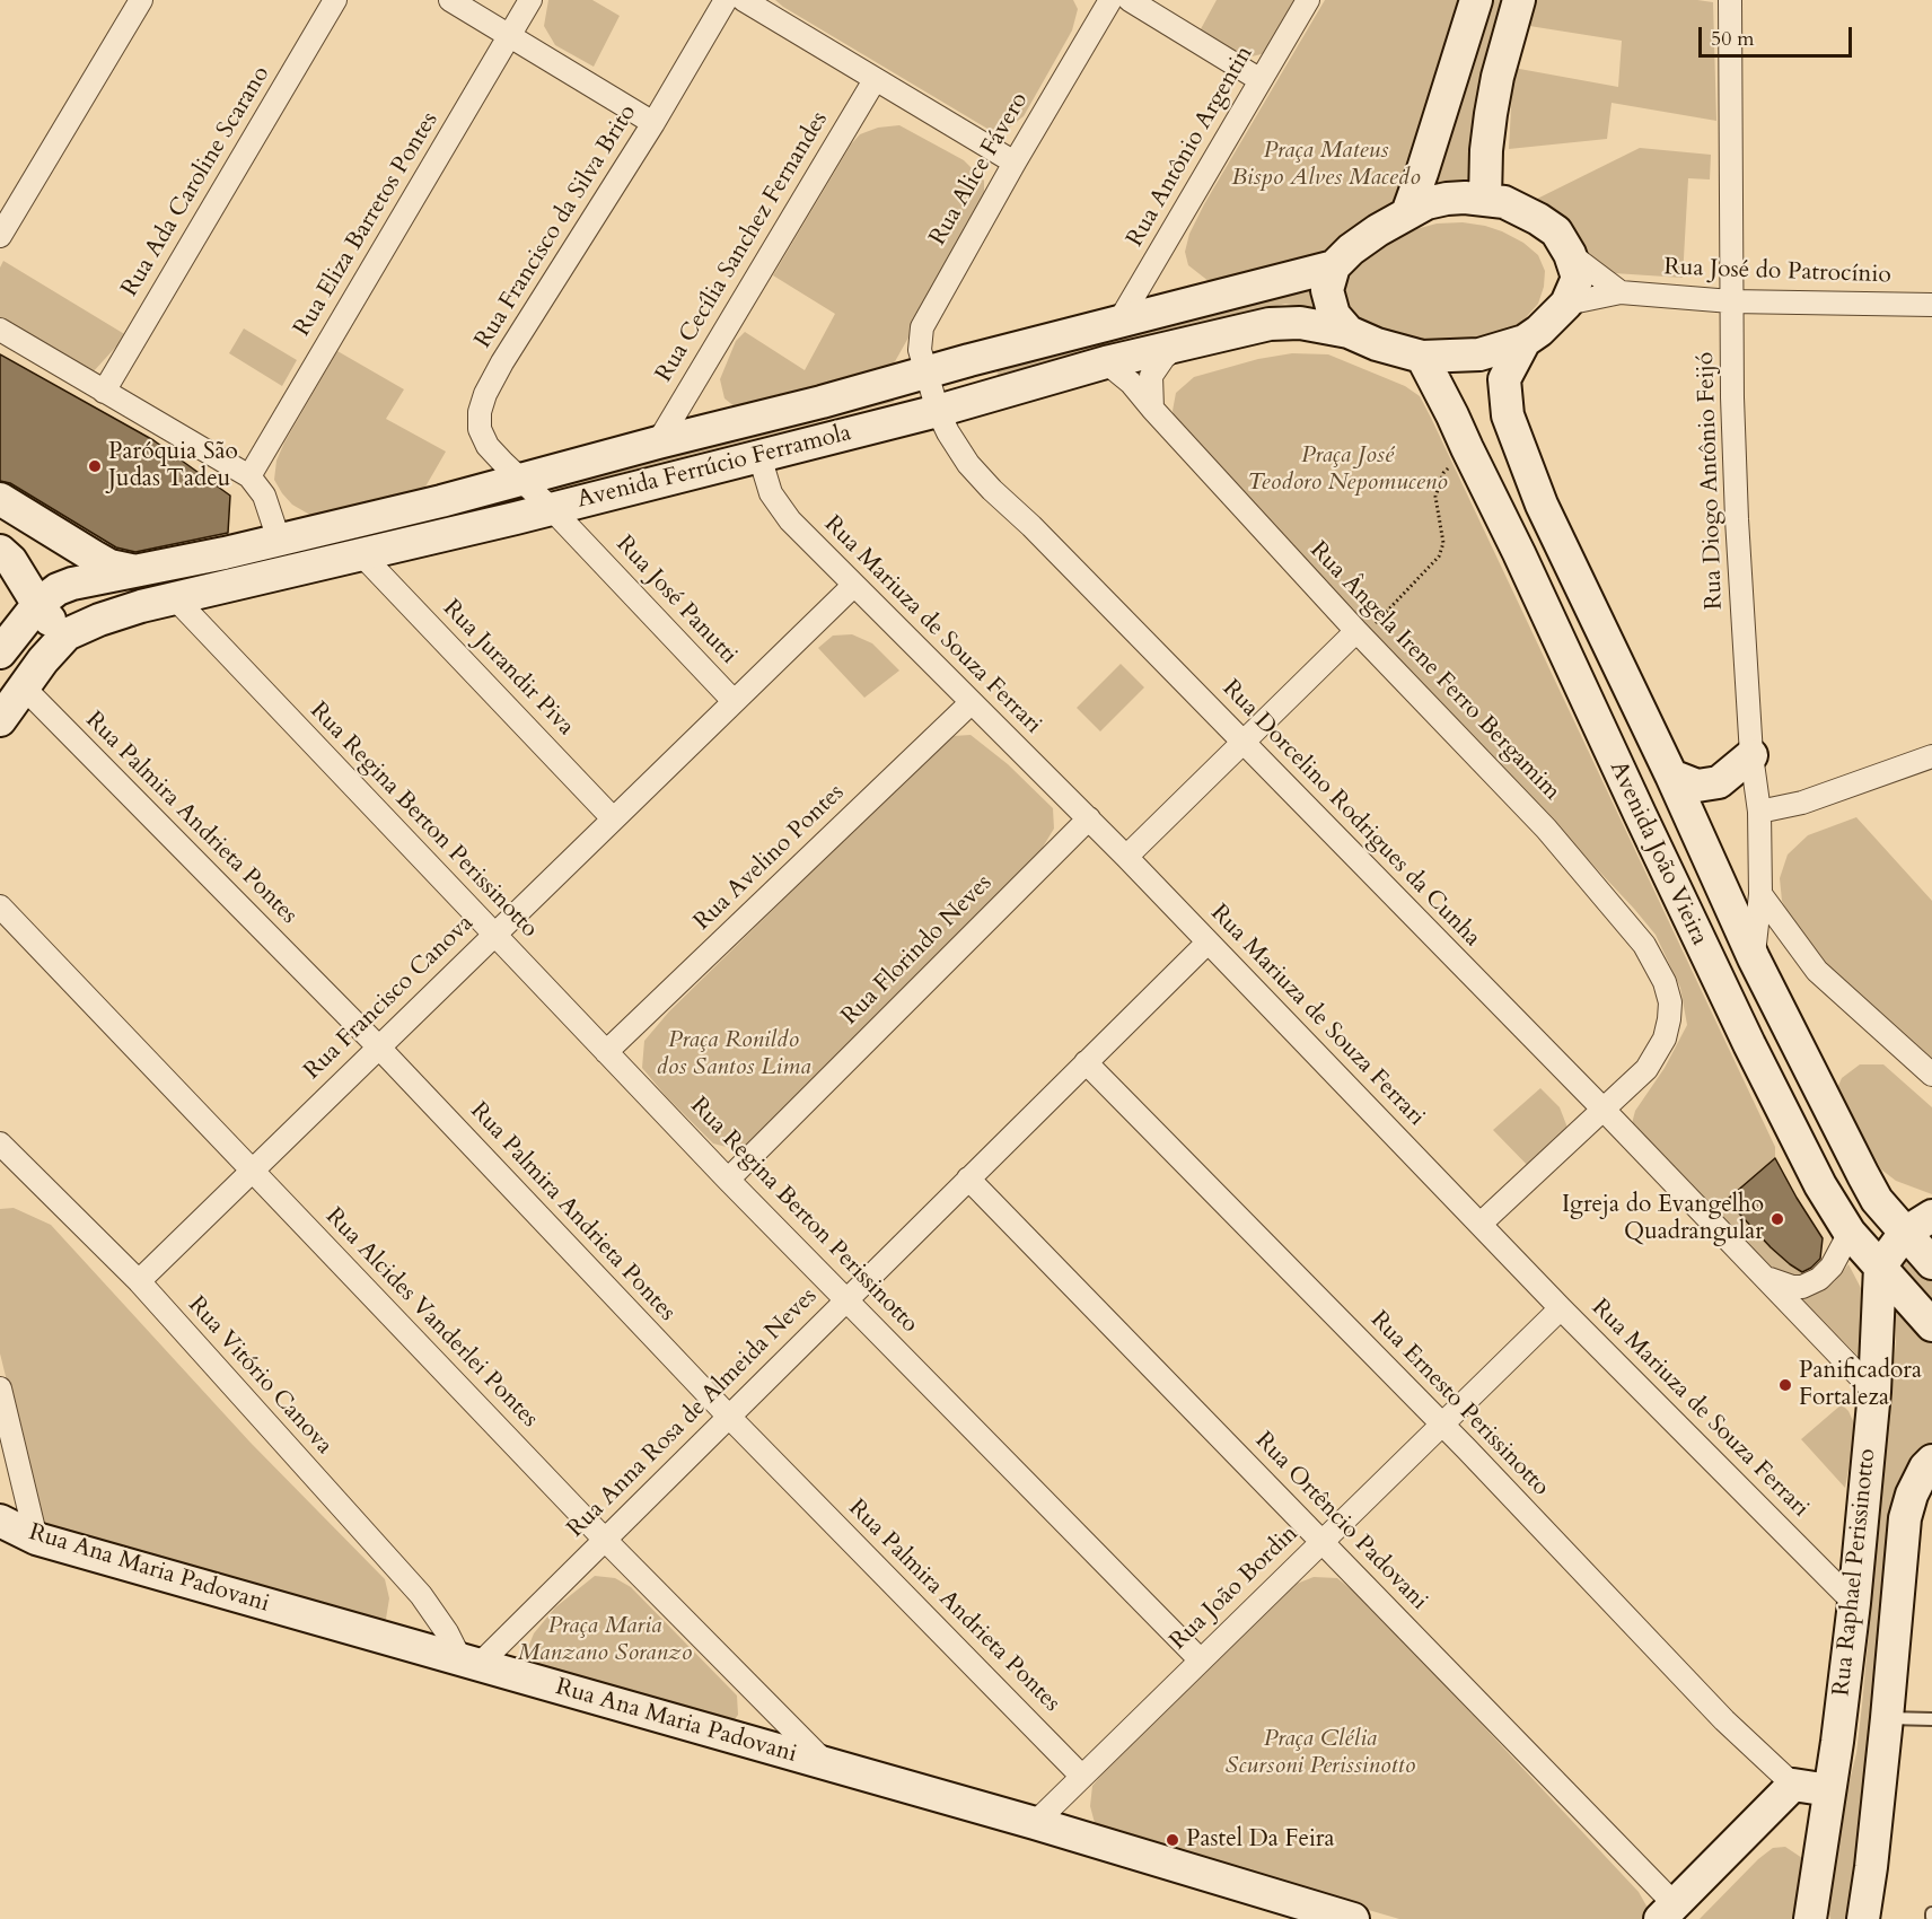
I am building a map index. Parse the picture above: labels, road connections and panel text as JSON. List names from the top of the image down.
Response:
{
  "streets": {
    "street": [
      "Rua Antônio Argentin",
      "Rua Alice Fávero",
      "Rua Ada Caroline Scarano",
      "Rua Eliza Barretos Pontes",
      "Rua Francisco da Silva Brito",
      "Rua Cecília Sanchez Fernandes",
      "Rua José do Patrocínio",
      "Avenida Ferrúcio Ferramola",
      "Rua Diogo Antônio Feijó",
      "Rua José Panutti",
      "Rua Mariuza de Souza Ferrari",
      "Rua Jurandir Piva",
      "Rua Ângela Irene Ferro Bergamim",
      "Rua Dorcelino Rodrigues da Cunha",
      "Rua Palmira Andrieta Pontes",
      "Rua Regina Berton Perissinotto",
      "Avenida João Vieira",
      "Rua Avelino Pontes",
      "Rua Florindo Neves",
      "Rua Francisco Canova",
      "Rua Alcides Vanderlei Pontes",
      "Rua Vitório Canova",
      "Rua Ernesto Perissinotto",
      "Rua Anna Rosa de Almeida Neves",
      "Rua Ortêncio Padovani",
      "Rua Ana Maria Padovani",
      "Rua Raphael Perissinotto",
      "Rua João Bordin"
    ]
  },
  "crossings": [
    ["Rua Antônio Argentin", "Avenida Ferrúcio Ferramola"],
    ["Rua Alice Fávero", "Avenida Ferrúcio Ferramola"],
    ["Rua Alice Fávero", "Rua Dorcelino Rodrigues da Cunha"],
    ["Rua Francisco da Silva Brito", "Avenida Ferrúcio Ferramola"],
    ["Rua Francisco da Silva Brito", "Rua José Panutti"],
    ["Rua Cecília Sanchez Fernandes", "Avenida Ferrúcio Ferramola"],
    ["Rua José do Patrocínio", "Avenida Ferrúcio Ferramola"],
    ["Rua José do Patrocínio", "Rua Diogo Antônio Feijó"],
    ["Rua José do Patrocínio", "Avenida João Vieira"],
    ["Avenida Ferrúcio Ferramola", "Rua José Panutti"],
    ["Avenida Ferrúcio Ferramola", "Rua Mariuza de Souza Ferrari"],
    ["Avenida Ferrúcio Ferramola", "Rua Jurandir Piva"],
    ["Avenida Ferrúcio Ferramola", "Rua Ângela Irene Ferro Bergamim"],
    ["Avenida Ferrúcio Ferramola", "Rua Dorcelino Rodrigues da Cunha"],
    ["Avenida Ferrúcio Ferramola", "Rua Regina Berton Perissinotto"],
    ["Avenida Ferrúcio Ferramola", "Avenida João Vieira"],
    ["Rua Diogo Antônio Feijó", "Avenida João Vieira"],
    ["Rua José Panutti", "Rua Francisco Canova"],
    ["Rua Mariuza de Souza Ferrari", "Rua Avelino Pontes"],
    ["Rua Mariuza de Souza Ferrari", "Rua Florindo Neves"],
    ["Rua Mariuza de Souza Ferrari", "Rua Francisco Canova"],
    ["Rua Mariuza de Souza Ferrari", "Rua Anna Rosa de Almeida Neves"],
    ["Rua Mariuza de Souza Ferrari", "Rua Raphael Perissinotto"],
    ["Rua Mariuza de Souza Ferrari", "Rua João Bordin"],
    ["Rua Jurandir Piva", "Rua Francisco Canova"],
    ["Rua Ângela Irene Ferro Bergamim", "Rua Dorcelino Rodrigues da Cunha"],
    ["Rua Dorcelino Rodrigues da Cunha", "Avenida João Vieira"],
    ["Rua Dorcelino Rodrigues da Cunha", "Rua Raphael Perissinotto"],
    ["Rua Palmira Andrieta Pontes", "Rua Francisco Canova"],
    ["Rua Palmira Andrieta Pontes", "Rua Anna Rosa de Almeida Neves"],
    ["Rua Palmira Andrieta Pontes", "Rua João Bordin"],
    ["Rua Regina Berton Perissinotto", "Rua Avelino Pontes"],
    ["Rua Regina Berton Perissinotto", "Rua Florindo Neves"],
    ["Rua Regina Berton Perissinotto", "Rua Francisco Canova"],
    ["Rua Regina Berton Perissinotto", "Rua Anna Rosa de Almeida Neves"],
    ["Rua Regina Berton Perissinotto", "Rua João Bordin"],
    ["Avenida João Vieira", "Rua Raphael Perissinotto"],
    ["Rua Francisco Canova", "Rua Alcides Vanderlei Pontes"],
    ["Rua Francisco Canova", "Rua Vitório Canova"],
    ["Rua Alcides Vanderlei Pontes", "Rua Anna Rosa de Almeida Neves"],
    ["Rua Alcides Vanderlei Pontes", "Rua Ana Maria Padovani"],
    ["Rua Vitório Canova", "Rua Anna Rosa de Almeida Neves"],
    ["Rua Vitório Canova", "Rua Ana Maria Padovani"],
    ["Rua Ernesto Perissinotto", "Rua Anna Rosa de Almeida Neves"],
    ["Rua Ernesto Perissinotto", "Rua João Bordin"],
    ["Rua Anna Rosa de Almeida Neves", "Rua Ortêncio Padovani"],
    ["Rua Anna Rosa de Almeida Neves", "Rua Ana Maria Padovani"],
    ["Rua Ortêncio Padovani", "Rua João Bordin"],
    ["Rua Ana Maria Padovani", "Rua João Bordin"]
  ],
  "parks": [
    "Praça Mateus Bispo Alves Macedo",
    "Praça José Teodoro Nepomuceno",
    "Praça Ronildo dos Santos Lima",
    "Praça Maria Manzano Soranzo",
    "Praça Clélia Scursoni Perissinotto"
  ],
  "places": [
    "Paróquia São Judas Tadeu",
    "Igreja do Evangelho Quadrangular",
    "Panificadora Fortaleza",
    "Pastel Da Feira"
  ],
  "scale_bar": "50 m"
}
